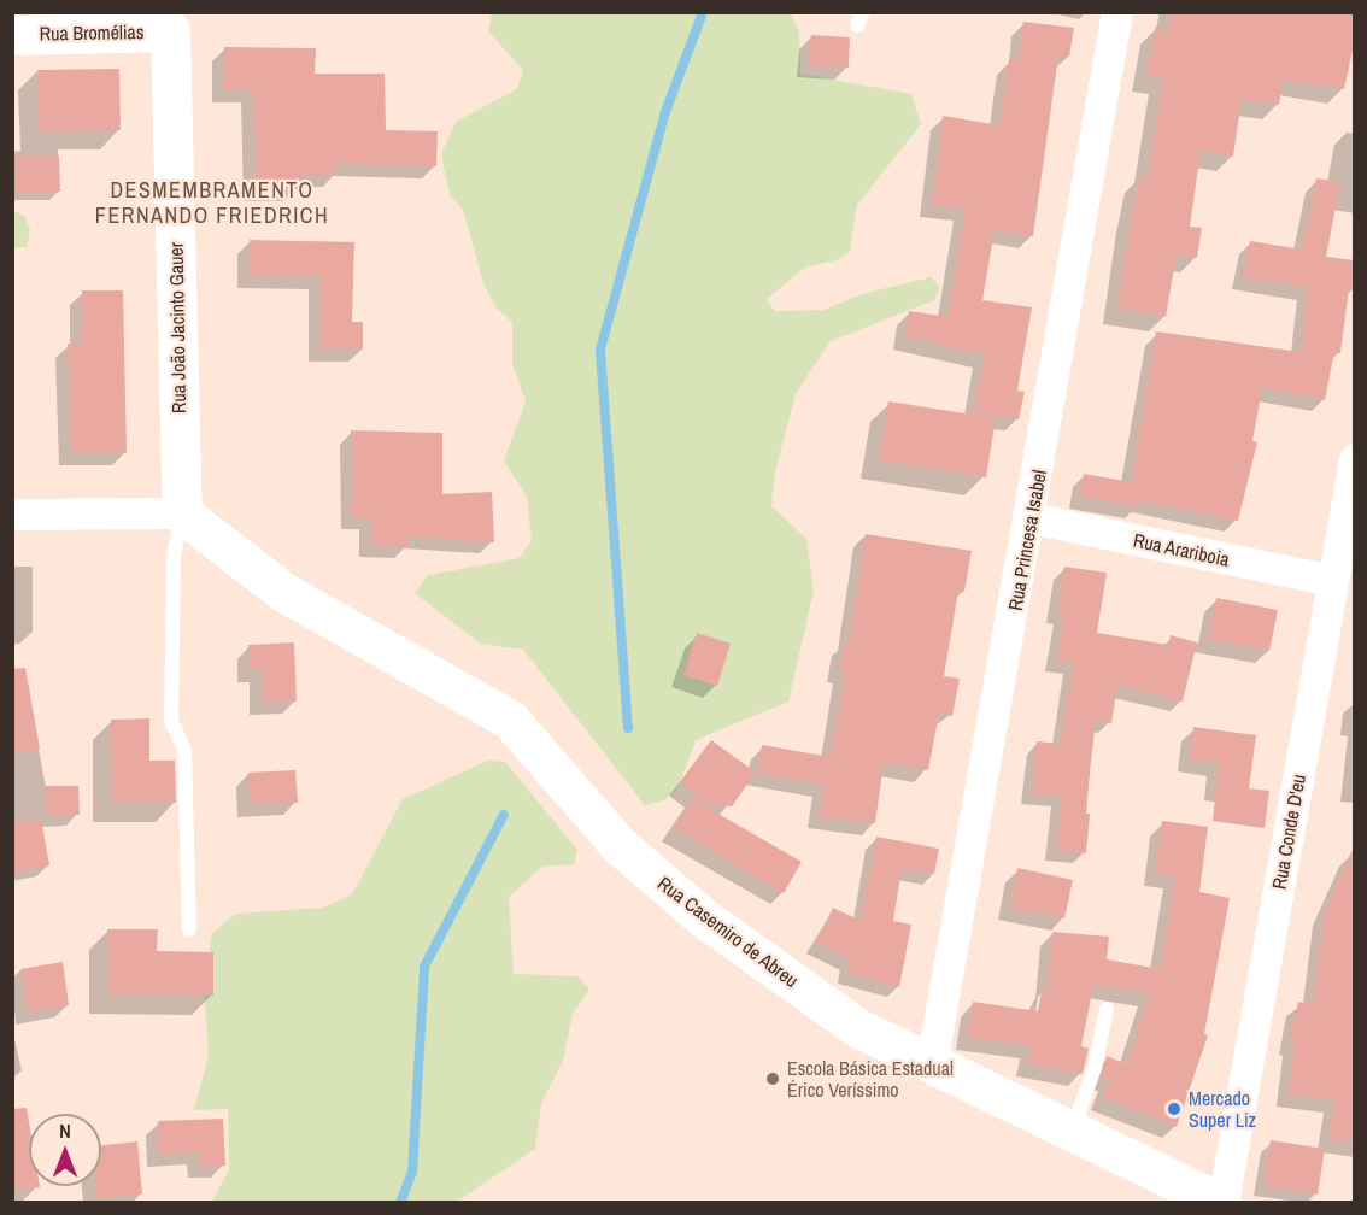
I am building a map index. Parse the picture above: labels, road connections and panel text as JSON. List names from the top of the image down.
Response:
{
  "streets": {
    "street": [
      "Rua Bromélias",
      "Rua João Jacinto Gauer",
      "Rua Princesa Isabel",
      "Rua Arariboia",
      "Rua Conde D'eu",
      "Rua Casemiro de Abreu"
    ]
  },
  "crossings": [
    ["Rua Bromélias", "Rua João Jacinto Gauer"],
    ["Rua João Jacinto Gauer", "Rua Casemiro de Abreu"],
    ["Rua Princesa Isabel", "Rua Arariboia"],
    ["Rua Princesa Isabel", "Rua Casemiro de Abreu"],
    ["Rua Arariboia", "Rua Conde D'eu"],
    ["Rua Conde D'eu", "Rua Casemiro de Abreu"]
  ],
  "districts": ["DESMEMBRAMENTO FERNANDO FRIEDRICH"],
  "places": ["Escola Básica Estadual Érico Veríssimo", "Mercado Super Liz"],
  "north": "top"
}
